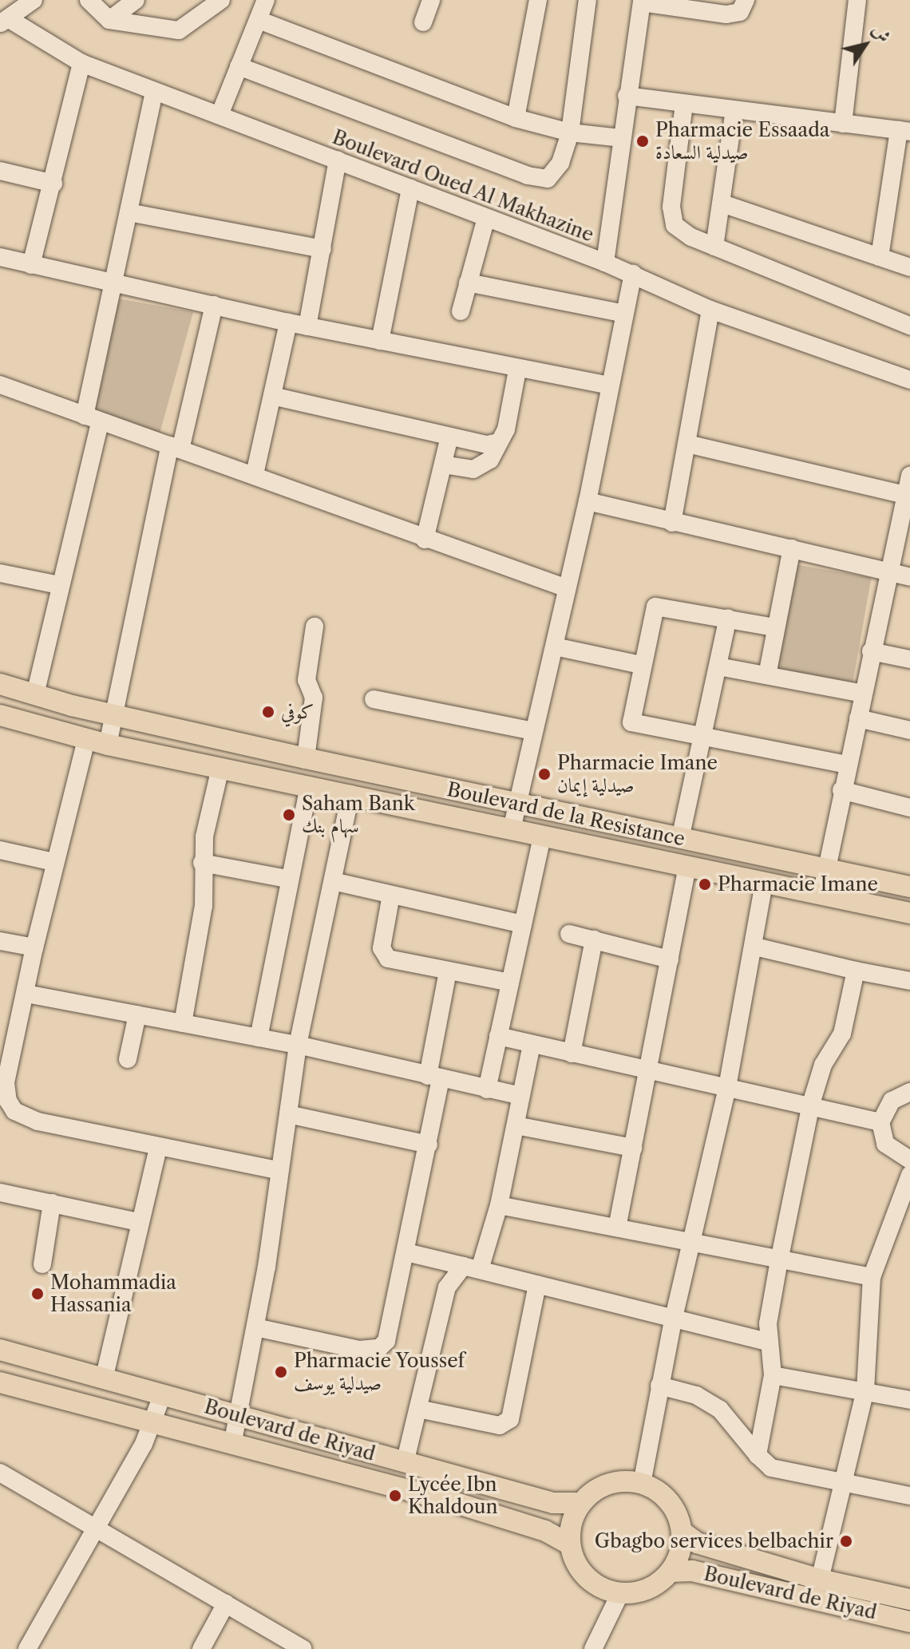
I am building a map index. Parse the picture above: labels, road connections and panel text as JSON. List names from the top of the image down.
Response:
{
  "streets": {
    "main road": ["Boulevard de la Resistance", "Boulevard de Riyad"],
    "street": ["Boulevard Oued Al Makhazine"]
  },
  "places": [
    "Pharmacie Essaada صيدلية السعادة",
    "كوفي",
    "Pharmacie Imane صيدلية إيمان",
    "Saham Bank سهام بنك",
    "Pharmacie Imane",
    "Mohammadia Hassania",
    "Pharmacie Youssef صيدلية يوسف",
    "Lycée Ibn Khaldoun",
    "Gbagbo services belbachir"
  ],
  "north": "top right"
}
